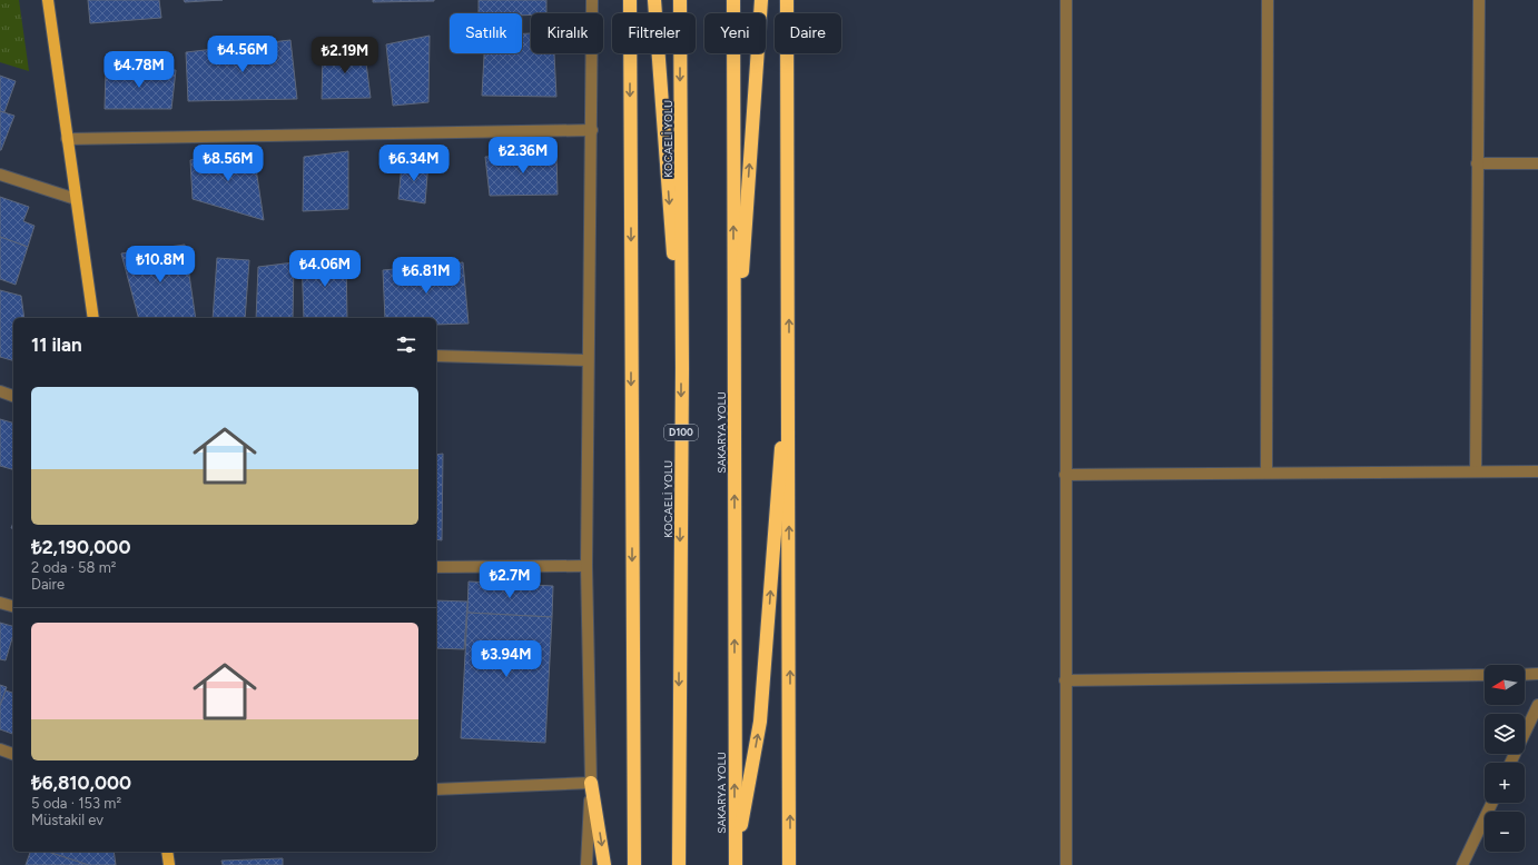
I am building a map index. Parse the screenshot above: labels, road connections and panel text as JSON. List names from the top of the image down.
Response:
{
  "streets": {
    "highway": ["KOCAELİ YOLU", "D100", "SAKARYA YOLU"]
  },
  "north": "left",
  "page": {
    "chip": [
      "Satılık",
      "Kiralık",
      "Filtreler",
      "Yeni",
      "Daire"
    ],
    "price": [
      "₺4.56M",
      "₺2.19M",
      "₺4.78M",
      "₺2.36M",
      "₺8.56M",
      "₺6.34M",
      "₺10.8M",
      "₺4.06M",
      "₺6.81M",
      "₺2.7M",
      "₺3.94M"
    ],
    "heading": "11 ilan",
    "list": [
      {
        "name": "₺2,190,000",
        "note": "2 oda · 58 m² · Daire"
      },
      {
        "name": "₺6,810,000",
        "note": "5 oda · 153 m² · Müstakil ev"
      }
    ],
    "map_buttons": ["+", "−"]
  }
}
